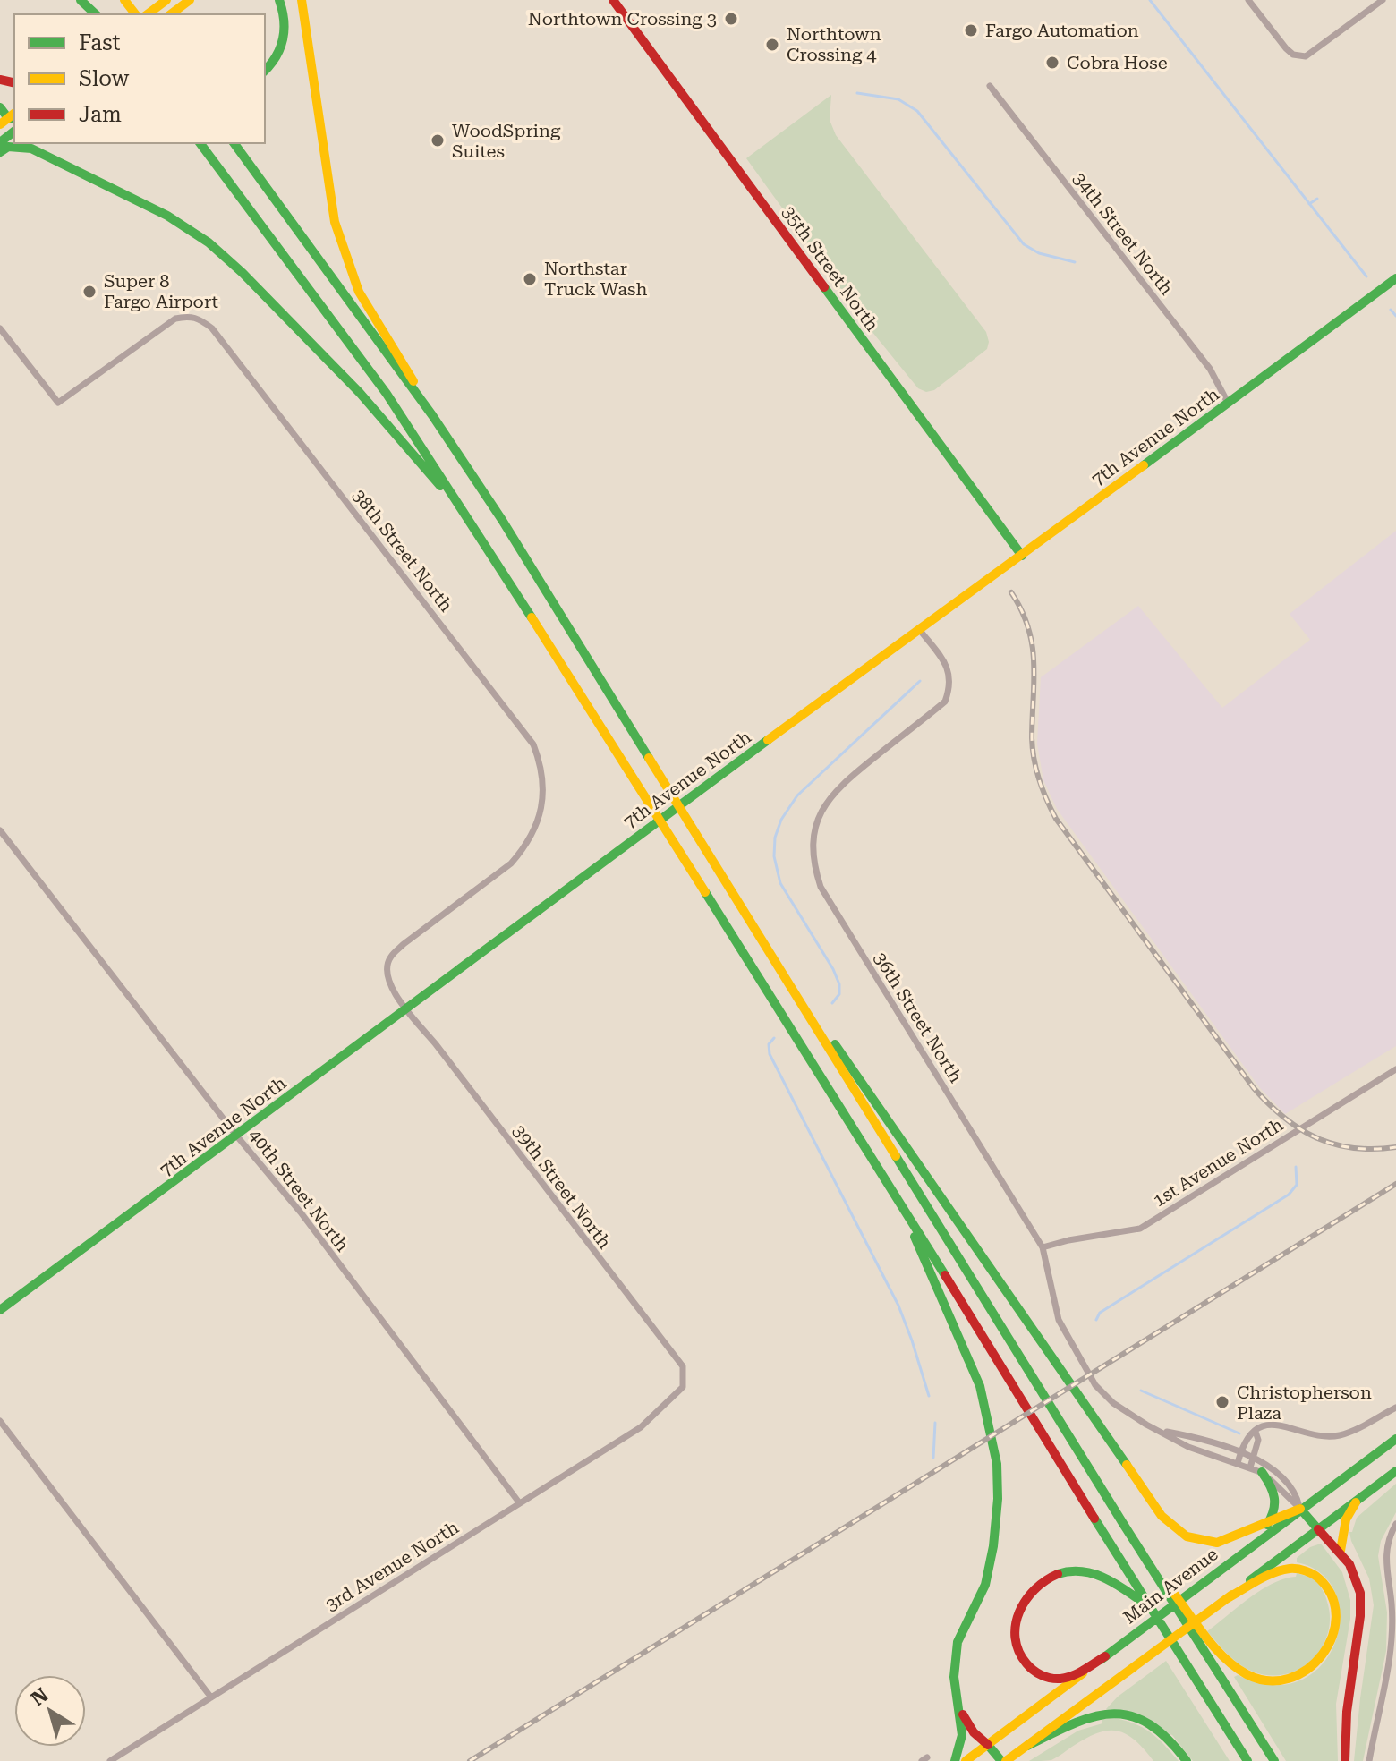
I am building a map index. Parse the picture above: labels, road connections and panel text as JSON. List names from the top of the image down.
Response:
{
  "streets": {
    "main road": ["35th Street North", "7th Avenue North", "Main Avenue"],
    "street": [
      "34th Street North",
      "38th Street North",
      "36th Street North",
      "1st Avenue North",
      "39th Street North",
      "40th Street North",
      "3rd Avenue North"
    ]
  },
  "crossings": [
    ["34th Street North", "7th Avenue North"],
    ["35th Street North", "7th Avenue North"],
    ["7th Avenue North", "38th Street North"],
    ["7th Avenue North", "36th Street North"],
    ["7th Avenue North", "39th Street North"],
    ["7th Avenue North", "40th Street North"],
    ["38th Street North", "39th Street North"],
    ["36th Street North", "1st Avenue North"],
    ["36th Street North", "Main Avenue"],
    ["39th Street North", "3rd Avenue North"],
    ["40th Street North", "3rd Avenue North"]
  ],
  "places": [
    "Northtown Crossing 3",
    "Fargo Automation",
    "Northtown Crossing 4",
    "Cobra Hose",
    "WoodSpring Suites",
    "Northstar Truck Wash",
    "Super 8 Fargo Airport",
    "Christopherson Plaza"
  ],
  "legend": ["Fast", "Slow", "Jam"],
  "north": "top left"
}
